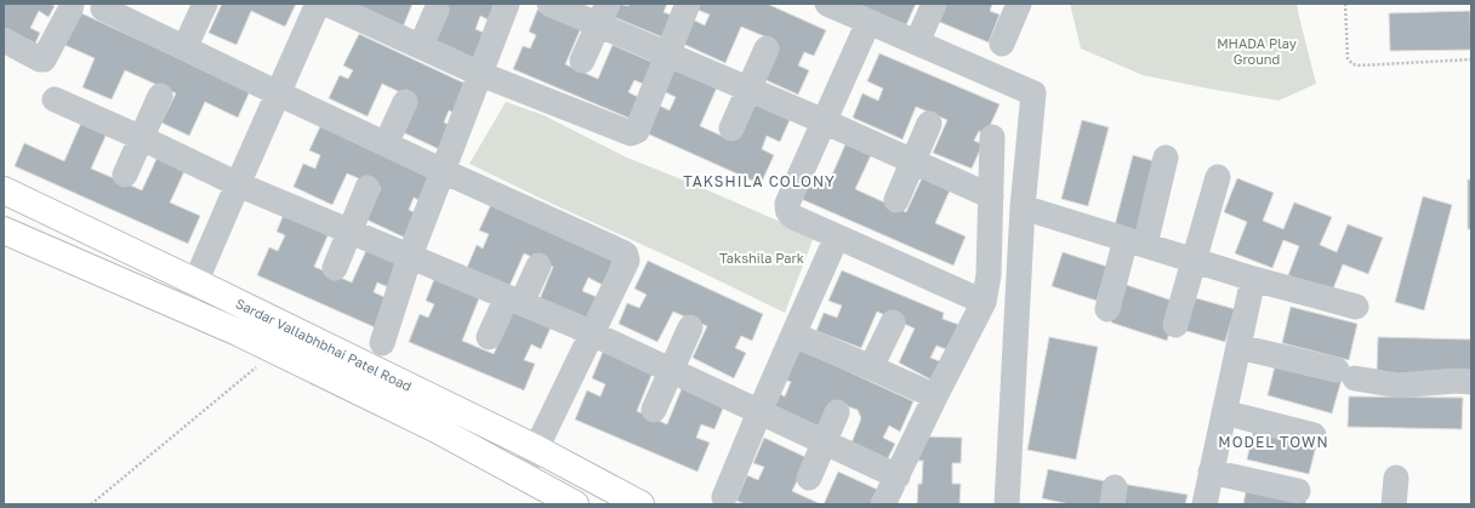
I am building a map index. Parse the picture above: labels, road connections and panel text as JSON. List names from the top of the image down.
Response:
{
  "streets": {
    "main road": ["Sardar Vallabhbhai Patel Road"]
  },
  "districts": ["TAKSHILA COLONY", "MODEL TOWN"],
  "parks": ["MHADA Play Ground", "Takshila Park"]
}
